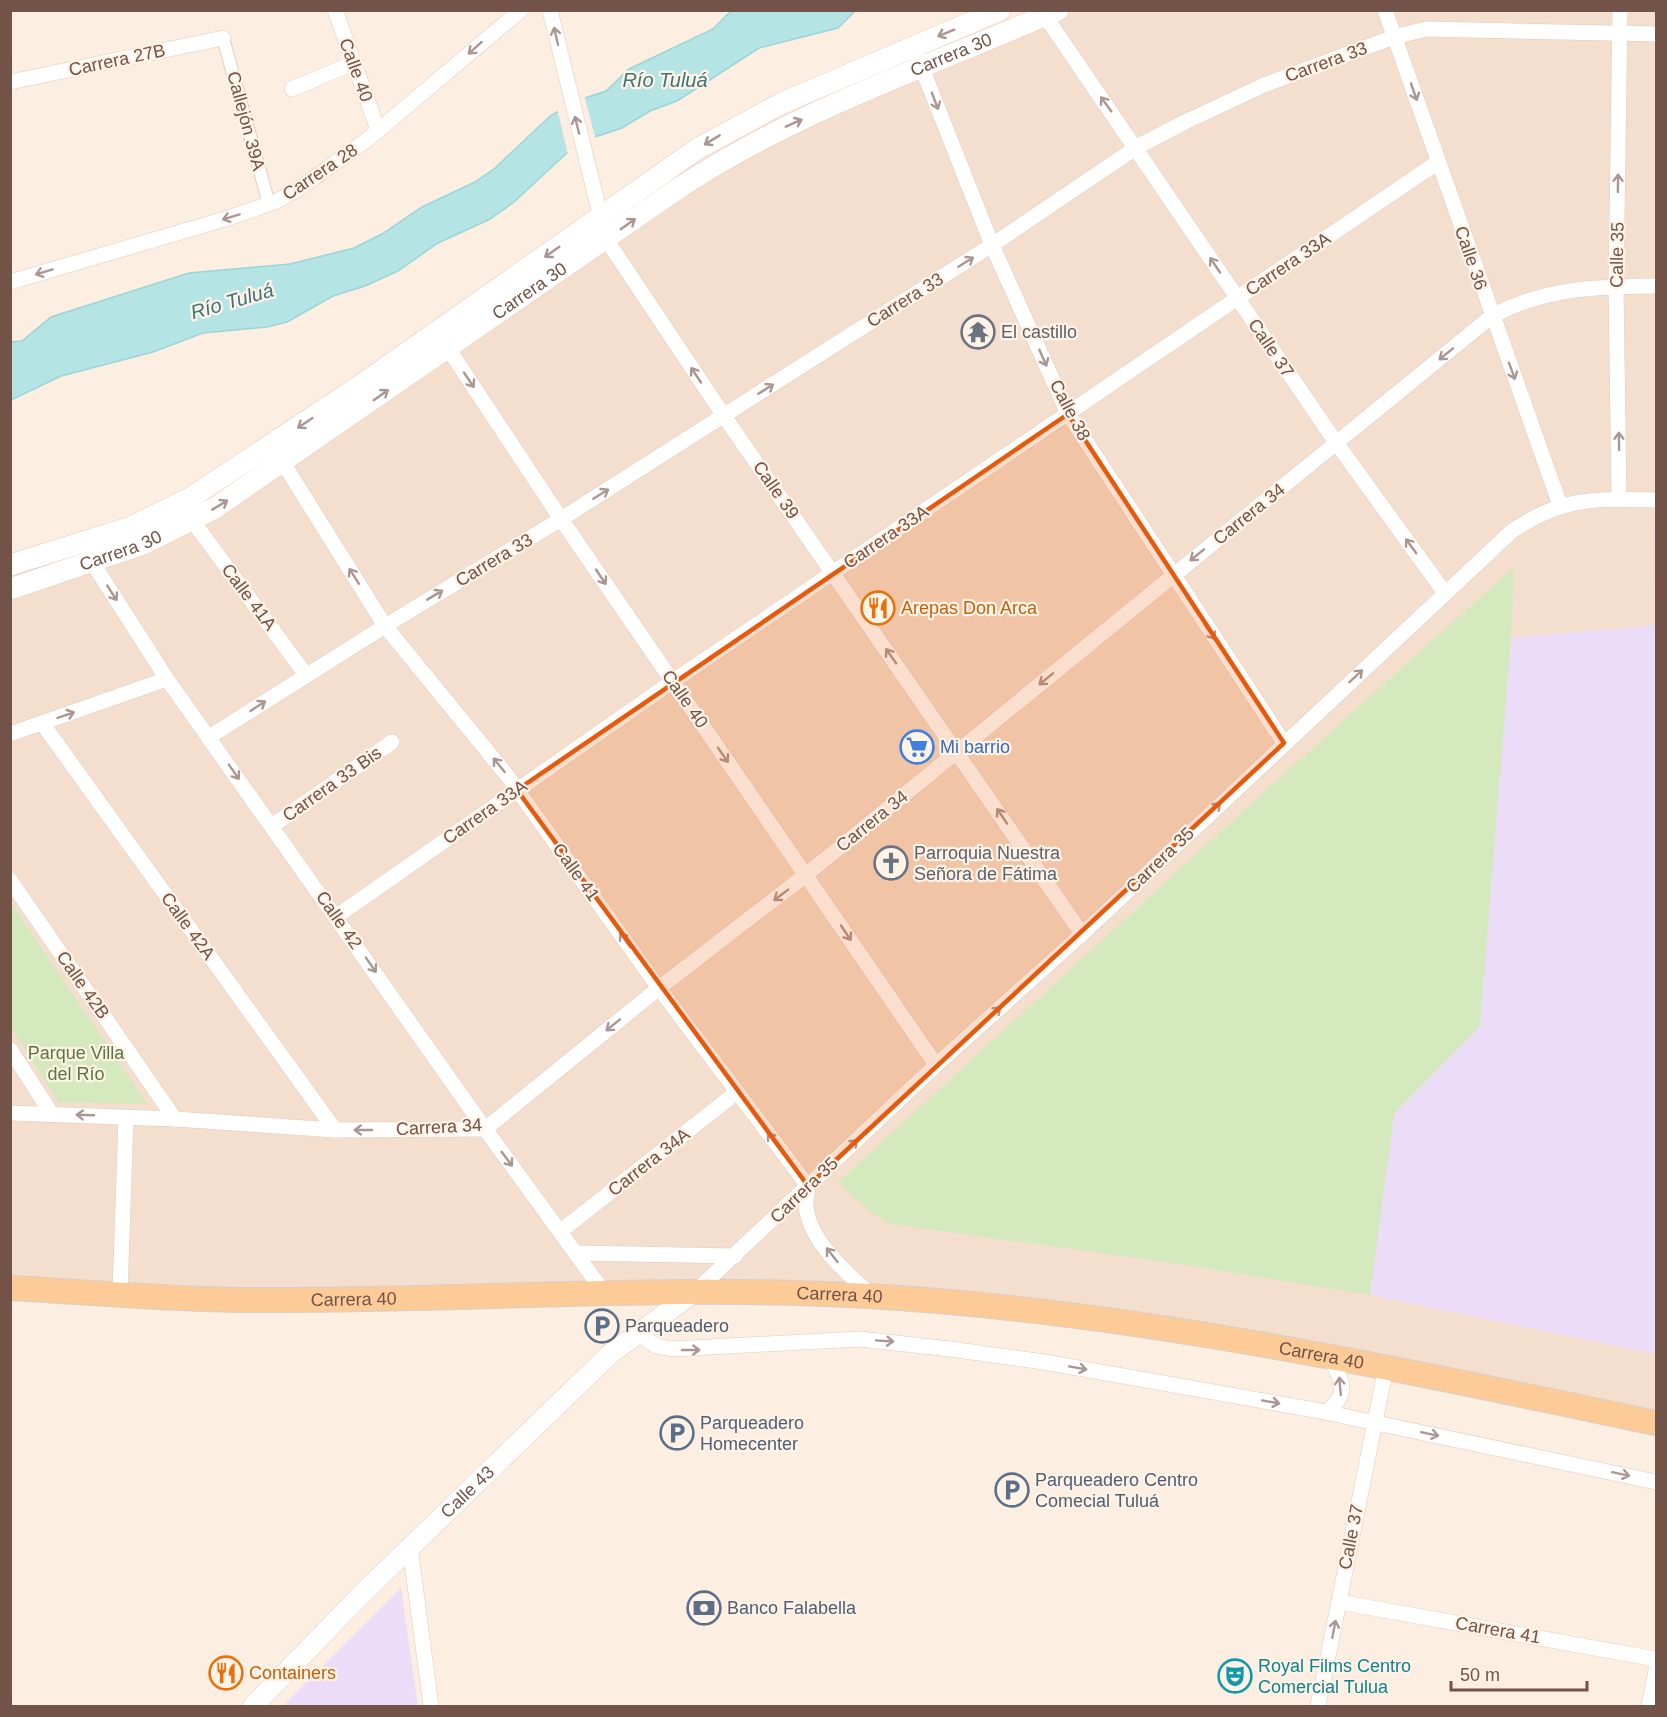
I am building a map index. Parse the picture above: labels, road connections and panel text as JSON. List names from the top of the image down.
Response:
{
  "streets": {
    "main road": ["Carrera 30", "Carrera 40"],
    "street": [
      "Carrera 27B",
      "Carrera 33",
      "Calle 40",
      "Callejón 39A",
      "Carrera 28",
      "Calle 35",
      "Calle 36",
      "Carrera 33A",
      "Calle 37",
      "Calle 38",
      "Calle 39",
      "Carrera 34",
      "Calle 41A",
      "Carrera 33 Bis",
      "Carrera 35",
      "Calle 41",
      "Calle 42",
      "Calle 42A",
      "Calle 42B",
      "Carrera 34A",
      "Calle 43",
      "Carrera 41"
    ]
  },
  "crossings": [
    ["Carrera 30", "Calle 40"],
    ["Carrera 30", "Calle 37"],
    ["Carrera 30", "Calle 38"],
    ["Carrera 30", "Calle 39"],
    ["Carrera 30", "Calle 41A"],
    ["Carrera 30", "Calle 41"],
    ["Carrera 30", "Calle 42"],
    ["Carrera 27B", "Callejón 39A"],
    ["Carrera 33", "Calle 40"],
    ["Carrera 33", "Calle 35"],
    ["Carrera 33", "Calle 36"],
    ["Carrera 33", "Calle 37"],
    ["Carrera 33", "Calle 38"],
    ["Carrera 33", "Calle 39"],
    ["Carrera 33", "Calle 41A"],
    ["Carrera 33", "Calle 41"],
    ["Carrera 33", "Calle 42"],
    ["Calle 40", "Carrera 28"],
    ["Calle 40", "Carrera 33A"],
    ["Calle 40", "Carrera 34"],
    ["Calle 40", "Carrera 35"],
    ["Callejón 39A", "Carrera 28"],
    ["Calle 35", "Carrera 34"],
    ["Calle 35", "Carrera 35"],
    ["Calle 36", "Carrera 33A"],
    ["Calle 36", "Carrera 34"],
    ["Calle 36", "Carrera 35"],
    ["Carrera 33A", "Calle 37"],
    ["Carrera 33A", "Calle 38"],
    ["Carrera 33A", "Calle 39"],
    ["Carrera 33A", "Calle 41"],
    ["Carrera 33A", "Calle 42"],
    ["Calle 37", "Carrera 34"],
    ["Calle 37", "Carrera 35"],
    ["Calle 37", "Carrera 40"],
    ["Calle 37", "Carrera 41"],
    ["Calle 38", "Carrera 34"],
    ["Calle 38", "Carrera 35"],
    ["Calle 39", "Carrera 34"],
    ["Calle 39", "Carrera 35"],
    ["Carrera 34", "Calle 41"],
    ["Carrera 34", "Calle 42"],
    ["Carrera 34", "Calle 42A"],
    ["Carrera 34", "Calle 42B"],
    ["Carrera 33 Bis", "Calle 42"],
    ["Carrera 35", "Calle 41"],
    ["Carrera 35", "Carrera 40"],
    ["Carrera 35", "Calle 43"],
    ["Calle 41", "Carrera 34A"],
    ["Calle 42", "Carrera 34A"],
    ["Calle 42", "Carrera 40"],
    ["Carrera 40", "Calle 43"]
  ],
  "one_way": [
    "Carrera 33",
    "Calle 40",
    "Carrera 28",
    "Calle 35",
    "Calle 36",
    "Calle 37",
    "Calle 38",
    "Calle 39",
    "Carrera 34",
    "Carrera 35",
    "Calle 41",
    "Calle 42"
  ],
  "water": ["Río Tuluá"],
  "parks": ["Parque Villa del Río"],
  "places": {
    "temple": ["El castillo"],
    "restaurant": ["Arepas Don Arca", "Containers"],
    "supermarket": ["Mi barrio"],
    "church": ["Parroquia Nuestra Señora de Fátima"],
    "parking": ["Parqueadero", "Parqueadero Homecenter", "Parqueadero Centro Comecial Tuluá"],
    "bank": ["Banco Falabella"],
    "theatre": ["Royal Films Centro Comercial Tulua"]
  },
  "scale_bar": "50 m"
}
